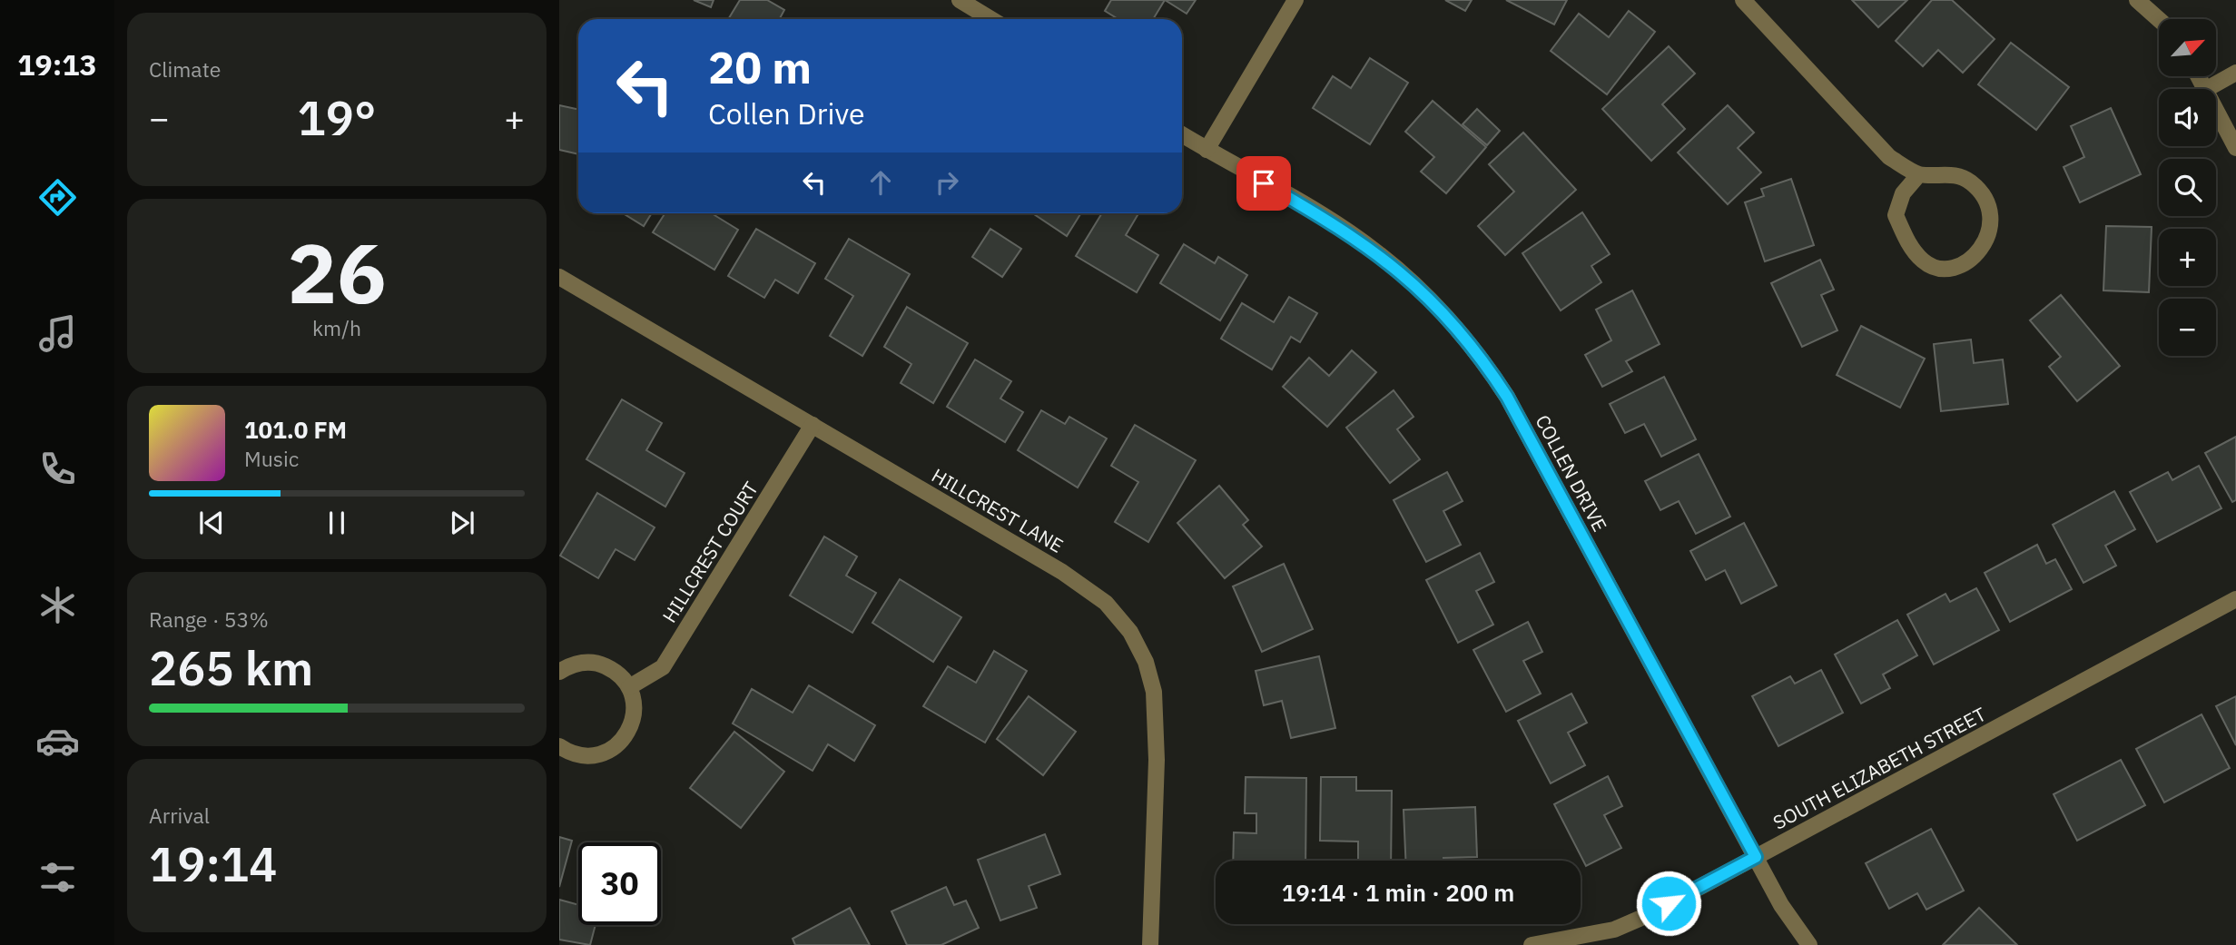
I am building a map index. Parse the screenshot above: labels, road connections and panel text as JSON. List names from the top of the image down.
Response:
{
  "streets": {
    "street": [
      "COLLEN DRIVE",
      "HILLCREST LANE",
      "HILLCREST COURT",
      "SOUTH ELIZABETH STREET"
    ]
  },
  "crossings": [
    ["COLLEN DRIVE", "SOUTH ELIZABETH STREET"],
    ["HILLCREST LANE", "HILLCREST COURT"]
  ],
  "north": "top right",
  "page": {
    "tabs": "19:13",
    "tile": [
      "Climate",
      ["26", "km/h"],
      ["Range · 53%", "265 km"],
      ["Arrival", "19:14"]
    ],
    "map_buttons": ["+", "−"],
    "turn": ["20 m", "Collen Drive"],
    "heat": ["−", "19°", "+"],
    "song": ["101.0 FM", "Music"],
    "limit": "30",
    "trip": "19:14 · 1 min · 200 m"
  }
}
